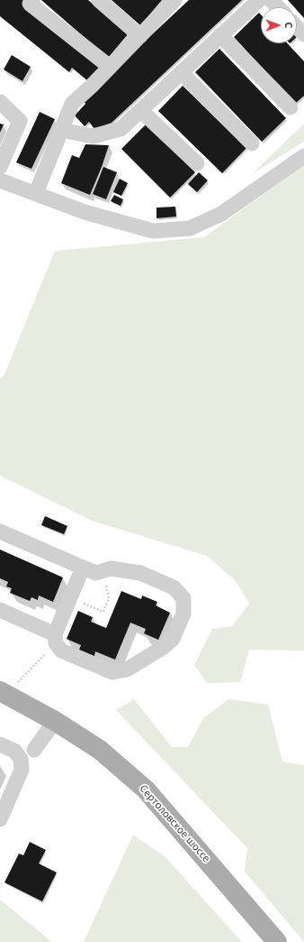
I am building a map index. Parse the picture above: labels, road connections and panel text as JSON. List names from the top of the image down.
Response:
{
  "streets": {
    "main road": ["Сертоловское шоссе"]
  },
  "north": "right"
}
